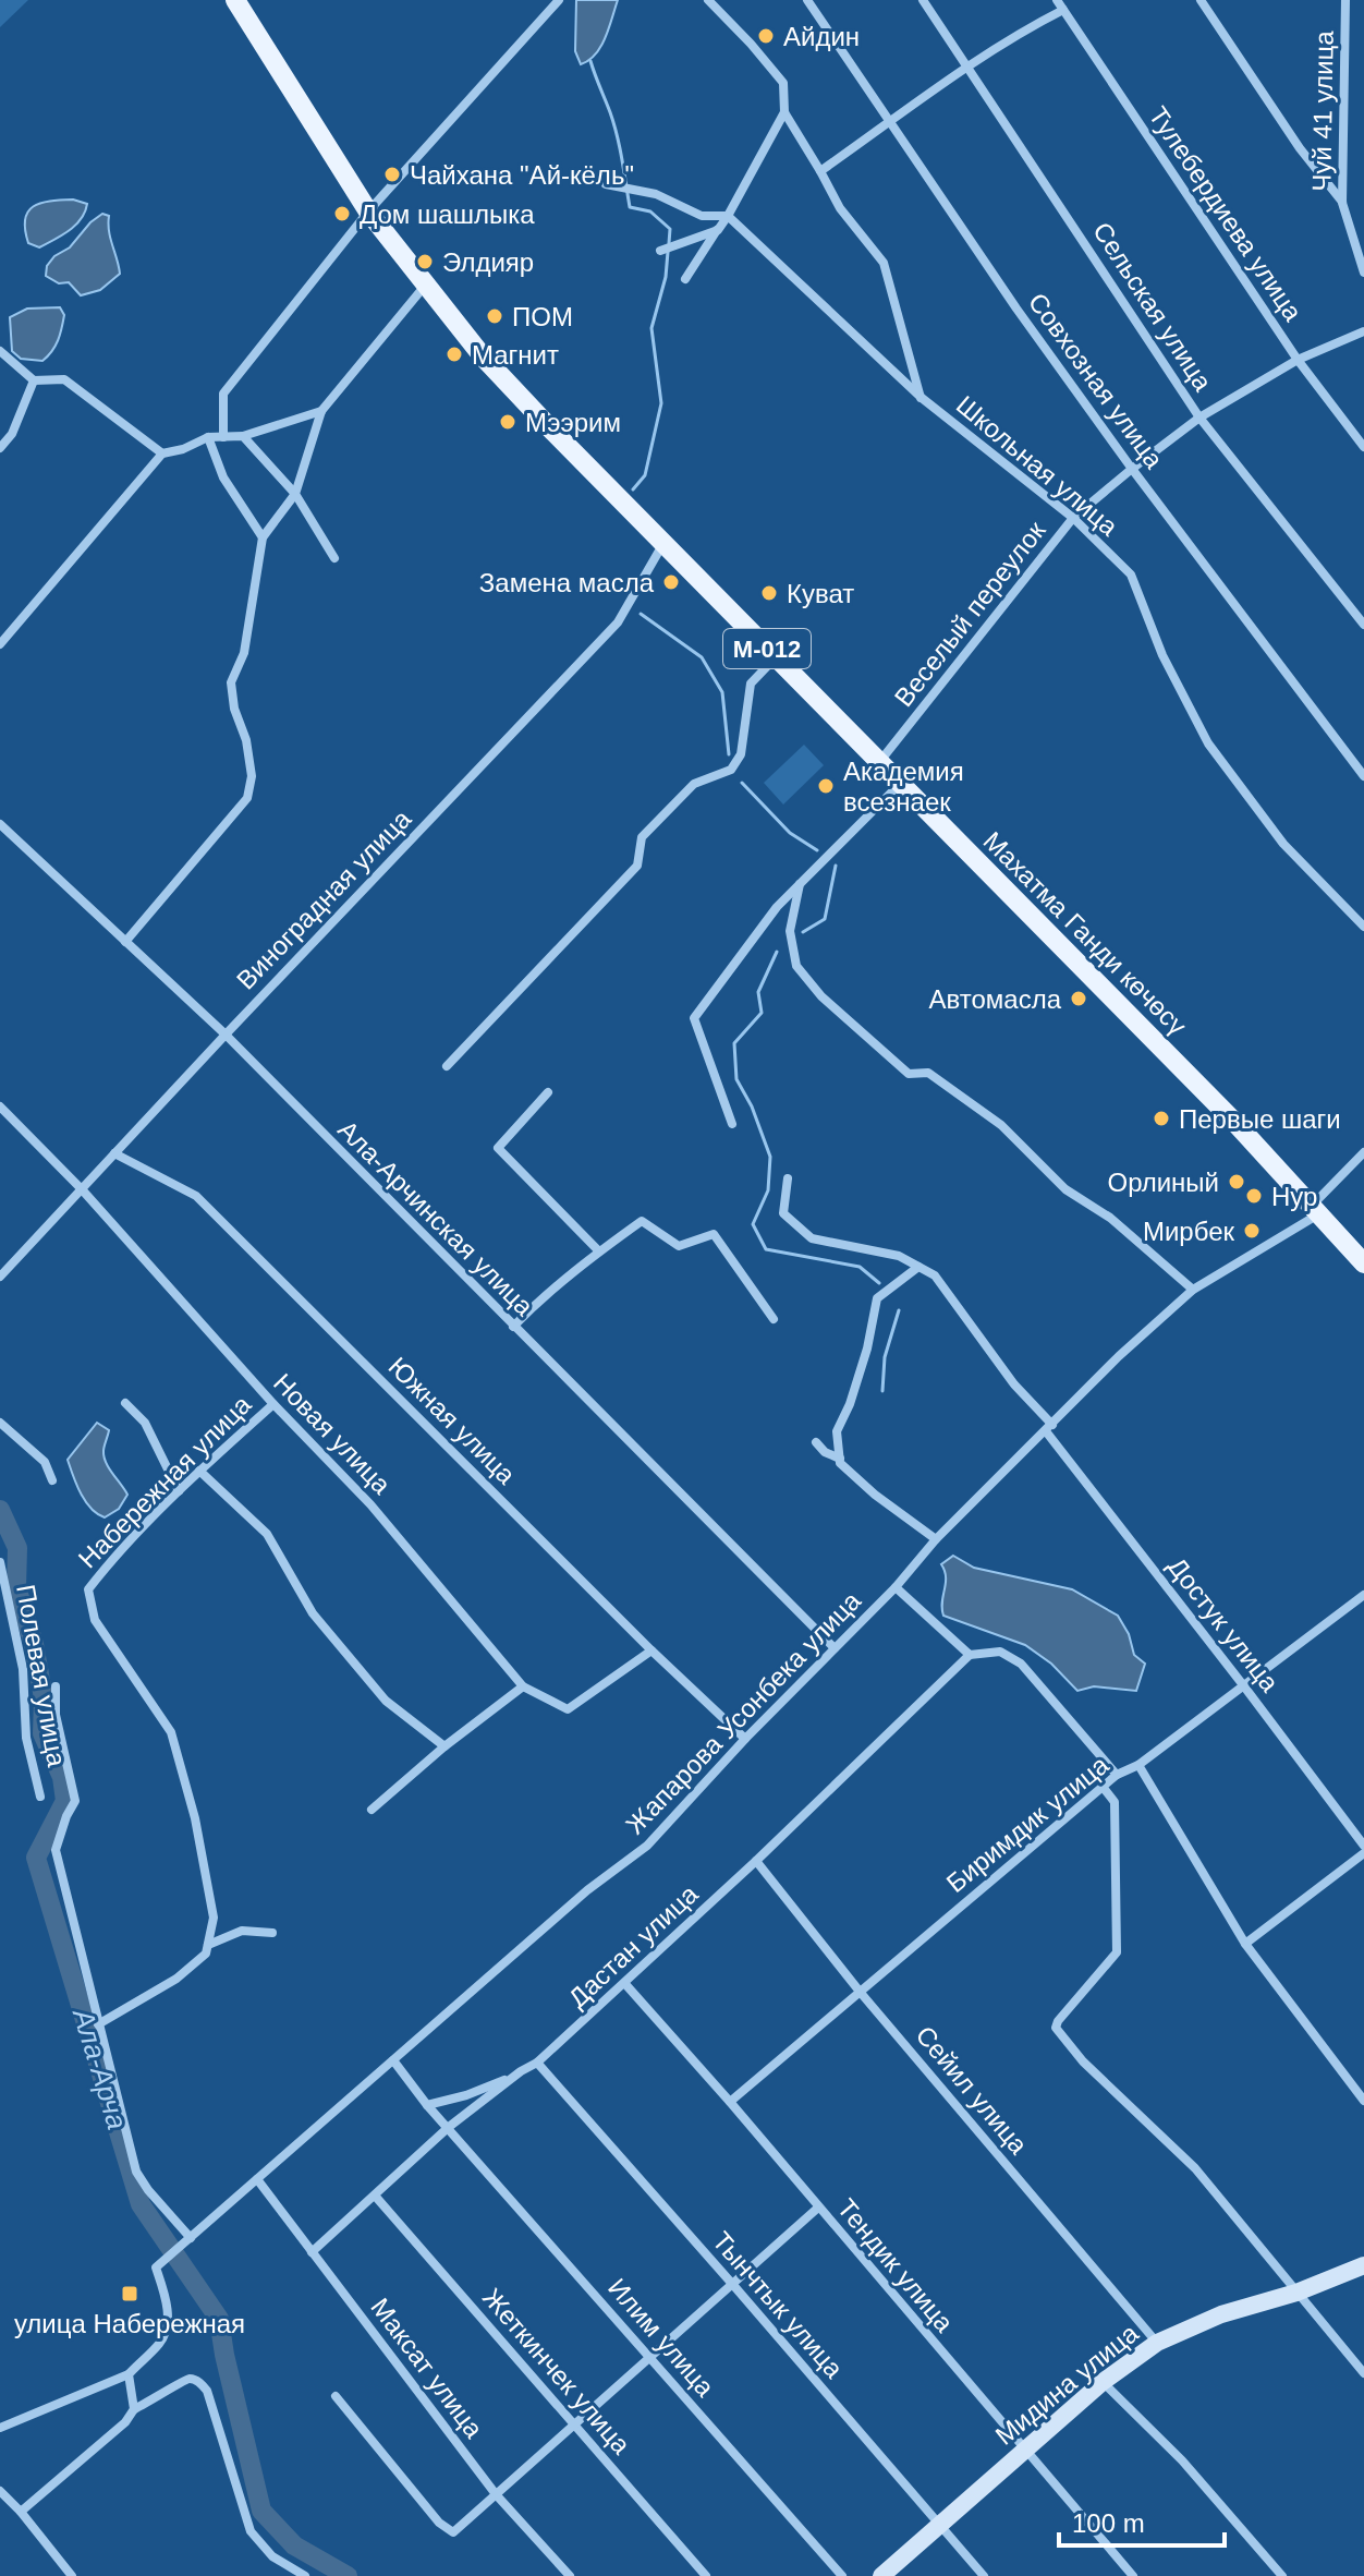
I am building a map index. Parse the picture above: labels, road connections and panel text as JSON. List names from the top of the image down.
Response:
{
  "streets": {
    "main road": ["М-012", "Махатма Ганди көчөсү"],
    "street": [
      "Чуй 41 улица",
      "Тулебердиева улица",
      "Сельская улица",
      "Совхозная улица",
      "Школьная улица",
      "Веселый переулок",
      "Виноградная улица",
      "Ала-Арчинская улица",
      "Южная улица",
      "Новая улица",
      "Набережная улица",
      "Достук улица",
      "Полевая улица",
      "Жапарова Усонбека улица",
      "Биримдик улица",
      "Дастан улица",
      "Сейил улица",
      "Тендик улица",
      "Тынчтык улица",
      "Илим улица",
      "Максат улица",
      "Жеткинчек улица",
      "Мидина улица"
    ]
  },
  "crossings": [
    ["Тулебердиева улица", "Веселый переулок"],
    ["Сельская улица", "Веселый переулок"],
    ["Совхозная улица", "Веселый переулок"],
    ["Школьная улица", "Веселый переулок"],
    ["Веселый переулок", "Махатма Ганди көчөсү"],
    ["Виноградная улица", "Махатма Ганди көчөсү"],
    ["Виноградная улица", "Ала-Арчинская улица"],
    ["Виноградная улица", "Южная улица"],
    ["Виноградная улица", "Новая улица"],
    ["Махатма Ганди көчөсү", "Жапарова Усонбека улица"],
    ["Ала-Арчинская улица", "Жапарова Усонбека улица"],
    ["Южная улица", "Новая улица"],
    ["Южная улица", "Жапарова Усонбека улица"],
    ["Новая улица", "Набережная улица"],
    ["Достук улица", "Жапарова Усонбека улица"],
    ["Достук улица", "Биримдик улица"],
    ["Жапарова Усонбека улица", "Илим улица"],
    ["Жапарова Усонбека улица", "Максат улица"],
    ["Биримдик улица", "Сейил улица"],
    ["Биримдик улица", "Тендик улица"],
    ["Дастан улица", "Сейил улица"],
    ["Дастан улица", "Тендик улица"],
    ["Дастан улица", "Тынчтык улица"],
    ["Дастан улица", "Илим улица"],
    ["Дастан улица", "Максат улица"],
    ["Дастан улица", "Жеткинчек улица"],
    ["Сейил улица", "Мидина улица"],
    ["Тендик улица", "Мидина улица"],
    ["Тынчтык улица", "Мидина улица"]
  ],
  "water": ["Ала-Арча"],
  "places": {
    "other": [
      "Айдин",
      "Чайхана \"Ай-кёль\"",
      "Дом шашлыка",
      "Элдияр",
      "ПОМ",
      "Магнит",
      "Мээрим",
      "Замена масла",
      "Куват",
      "Академия всезнаек",
      "Автомасла",
      "Первые шаги",
      "Орлиный",
      "Нур",
      "Мирбек"
    ],
    "transit": ["улица Набережная"]
  },
  "scale_bar": "100 m"
}
